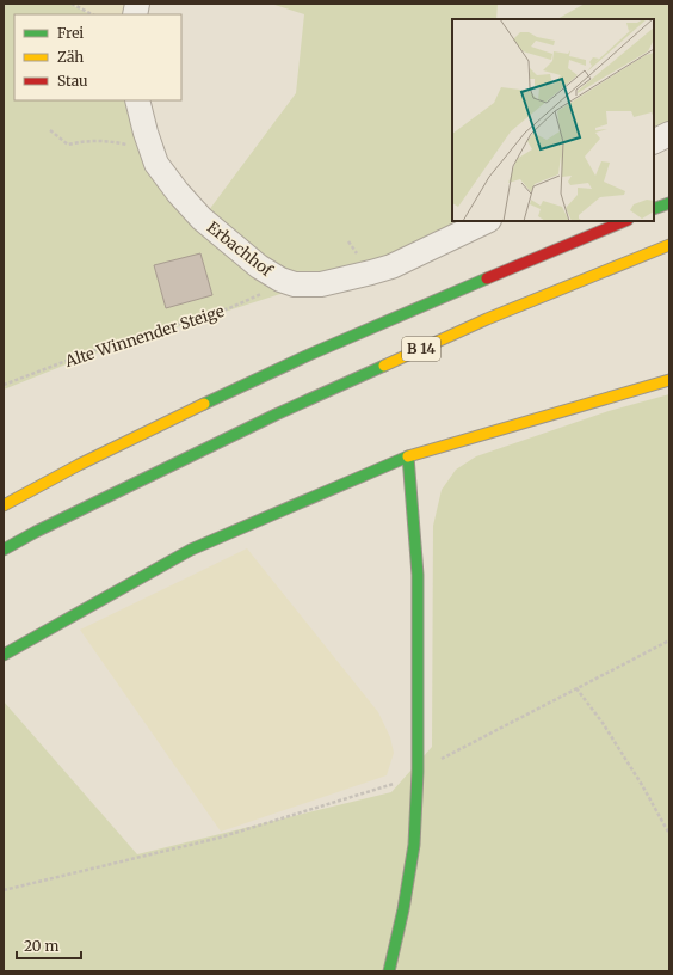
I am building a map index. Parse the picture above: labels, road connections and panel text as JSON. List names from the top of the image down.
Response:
{
  "streets": {
    "main road": ["B 14"],
    "street": ["Erbachhof"],
    "path": ["Alte Winnender Steige"]
  },
  "crossings": [
    ["Erbachhof", "Alte Winnender Steige"]
  ],
  "legend": ["Frei", "Zäh", "Stau"],
  "scale_bar": "20 m"
}
